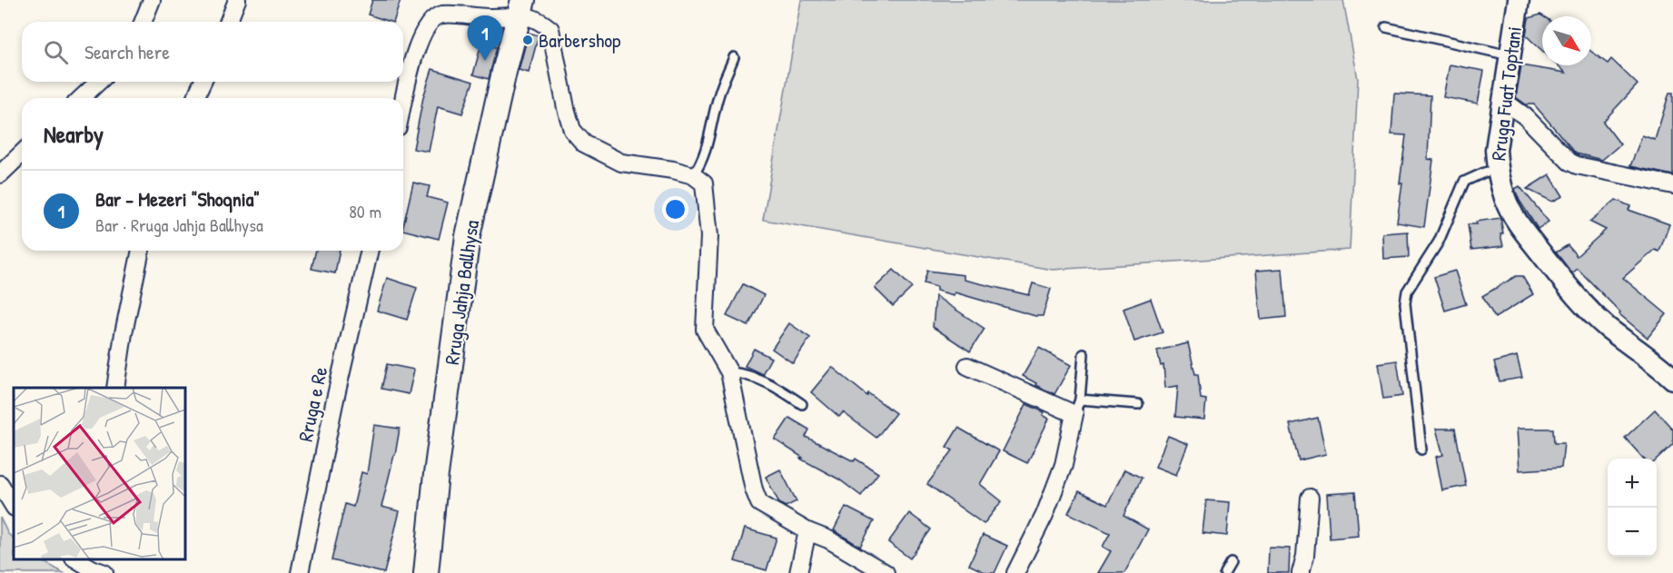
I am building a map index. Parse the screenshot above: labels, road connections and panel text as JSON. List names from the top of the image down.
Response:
{
  "streets": {
    "main road": ["Rruga Jahja Ballhysa"],
    "street": ["Rruga Fuat Toptani", "Rruga e Re"]
  },
  "places": ["Barbershop"],
  "north": "bottom right",
  "page": {
    "pins": "1",
    "search": "Search here",
    "heading": "Nearby",
    "list": [
      {
        "mark": "1",
        "name": "Bar - Mezeri \"Shoqnia\"",
        "note": "Bar · Rruga Jahja Ballhysa",
        "value": "80 m"
      }
    ],
    "map_buttons": ["+", "−"]
  }
}
